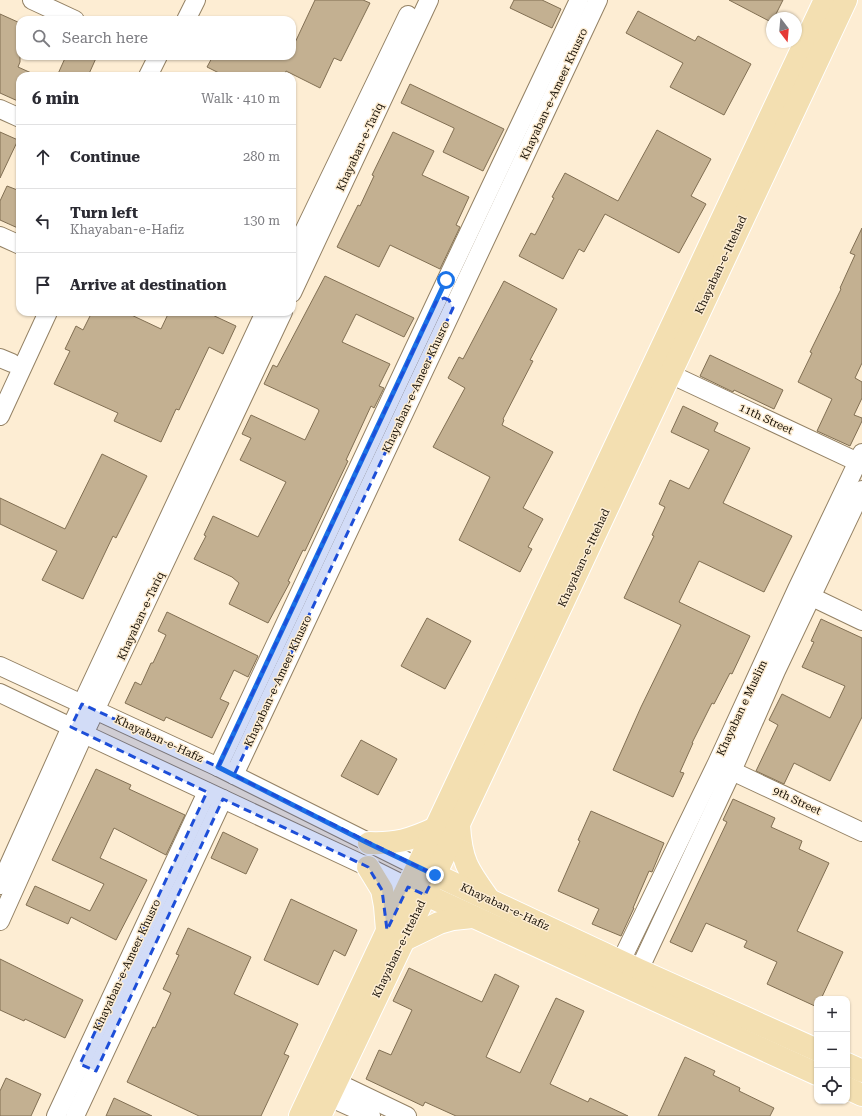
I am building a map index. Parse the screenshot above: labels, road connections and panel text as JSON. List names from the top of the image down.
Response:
{
  "streets": {
    "main road": ["Khayaban-e-Ittehad", "Khayaban-e-Hafiz"],
    "street": [
      "Khayaban-e-Ameer Khusro",
      "Khayaban-e-Tariq",
      "11th Street",
      "Khayaban e Muslim",
      "9th Street"
    ]
  },
  "crossings": [
    ["Khayaban-e-Ameer Khusro", "Khayaban-e-Hafiz"],
    ["Khayaban-e-Tariq", "Khayaban-e-Hafiz"],
    ["Khayaban-e-Ittehad", "11th Street"],
    ["Khayaban-e-Ittehad", "Khayaban-e-Hafiz"],
    ["11th Street", "Khayaban e Muslim"],
    ["Khayaban e Muslim", "Khayaban-e-Hafiz"]
  ],
  "north": "bottom",
  "page": {
    "search": "Search here",
    "heading": ["6 min", "Walk · 410 m"],
    "list": [
      ["Continue", "280 m"],
      ["Turn left", "Khayaban-e-Hafiz", "130 m"],
      "Arrive at destination"
    ],
    "map_buttons": ["+", "−"]
  }
}
